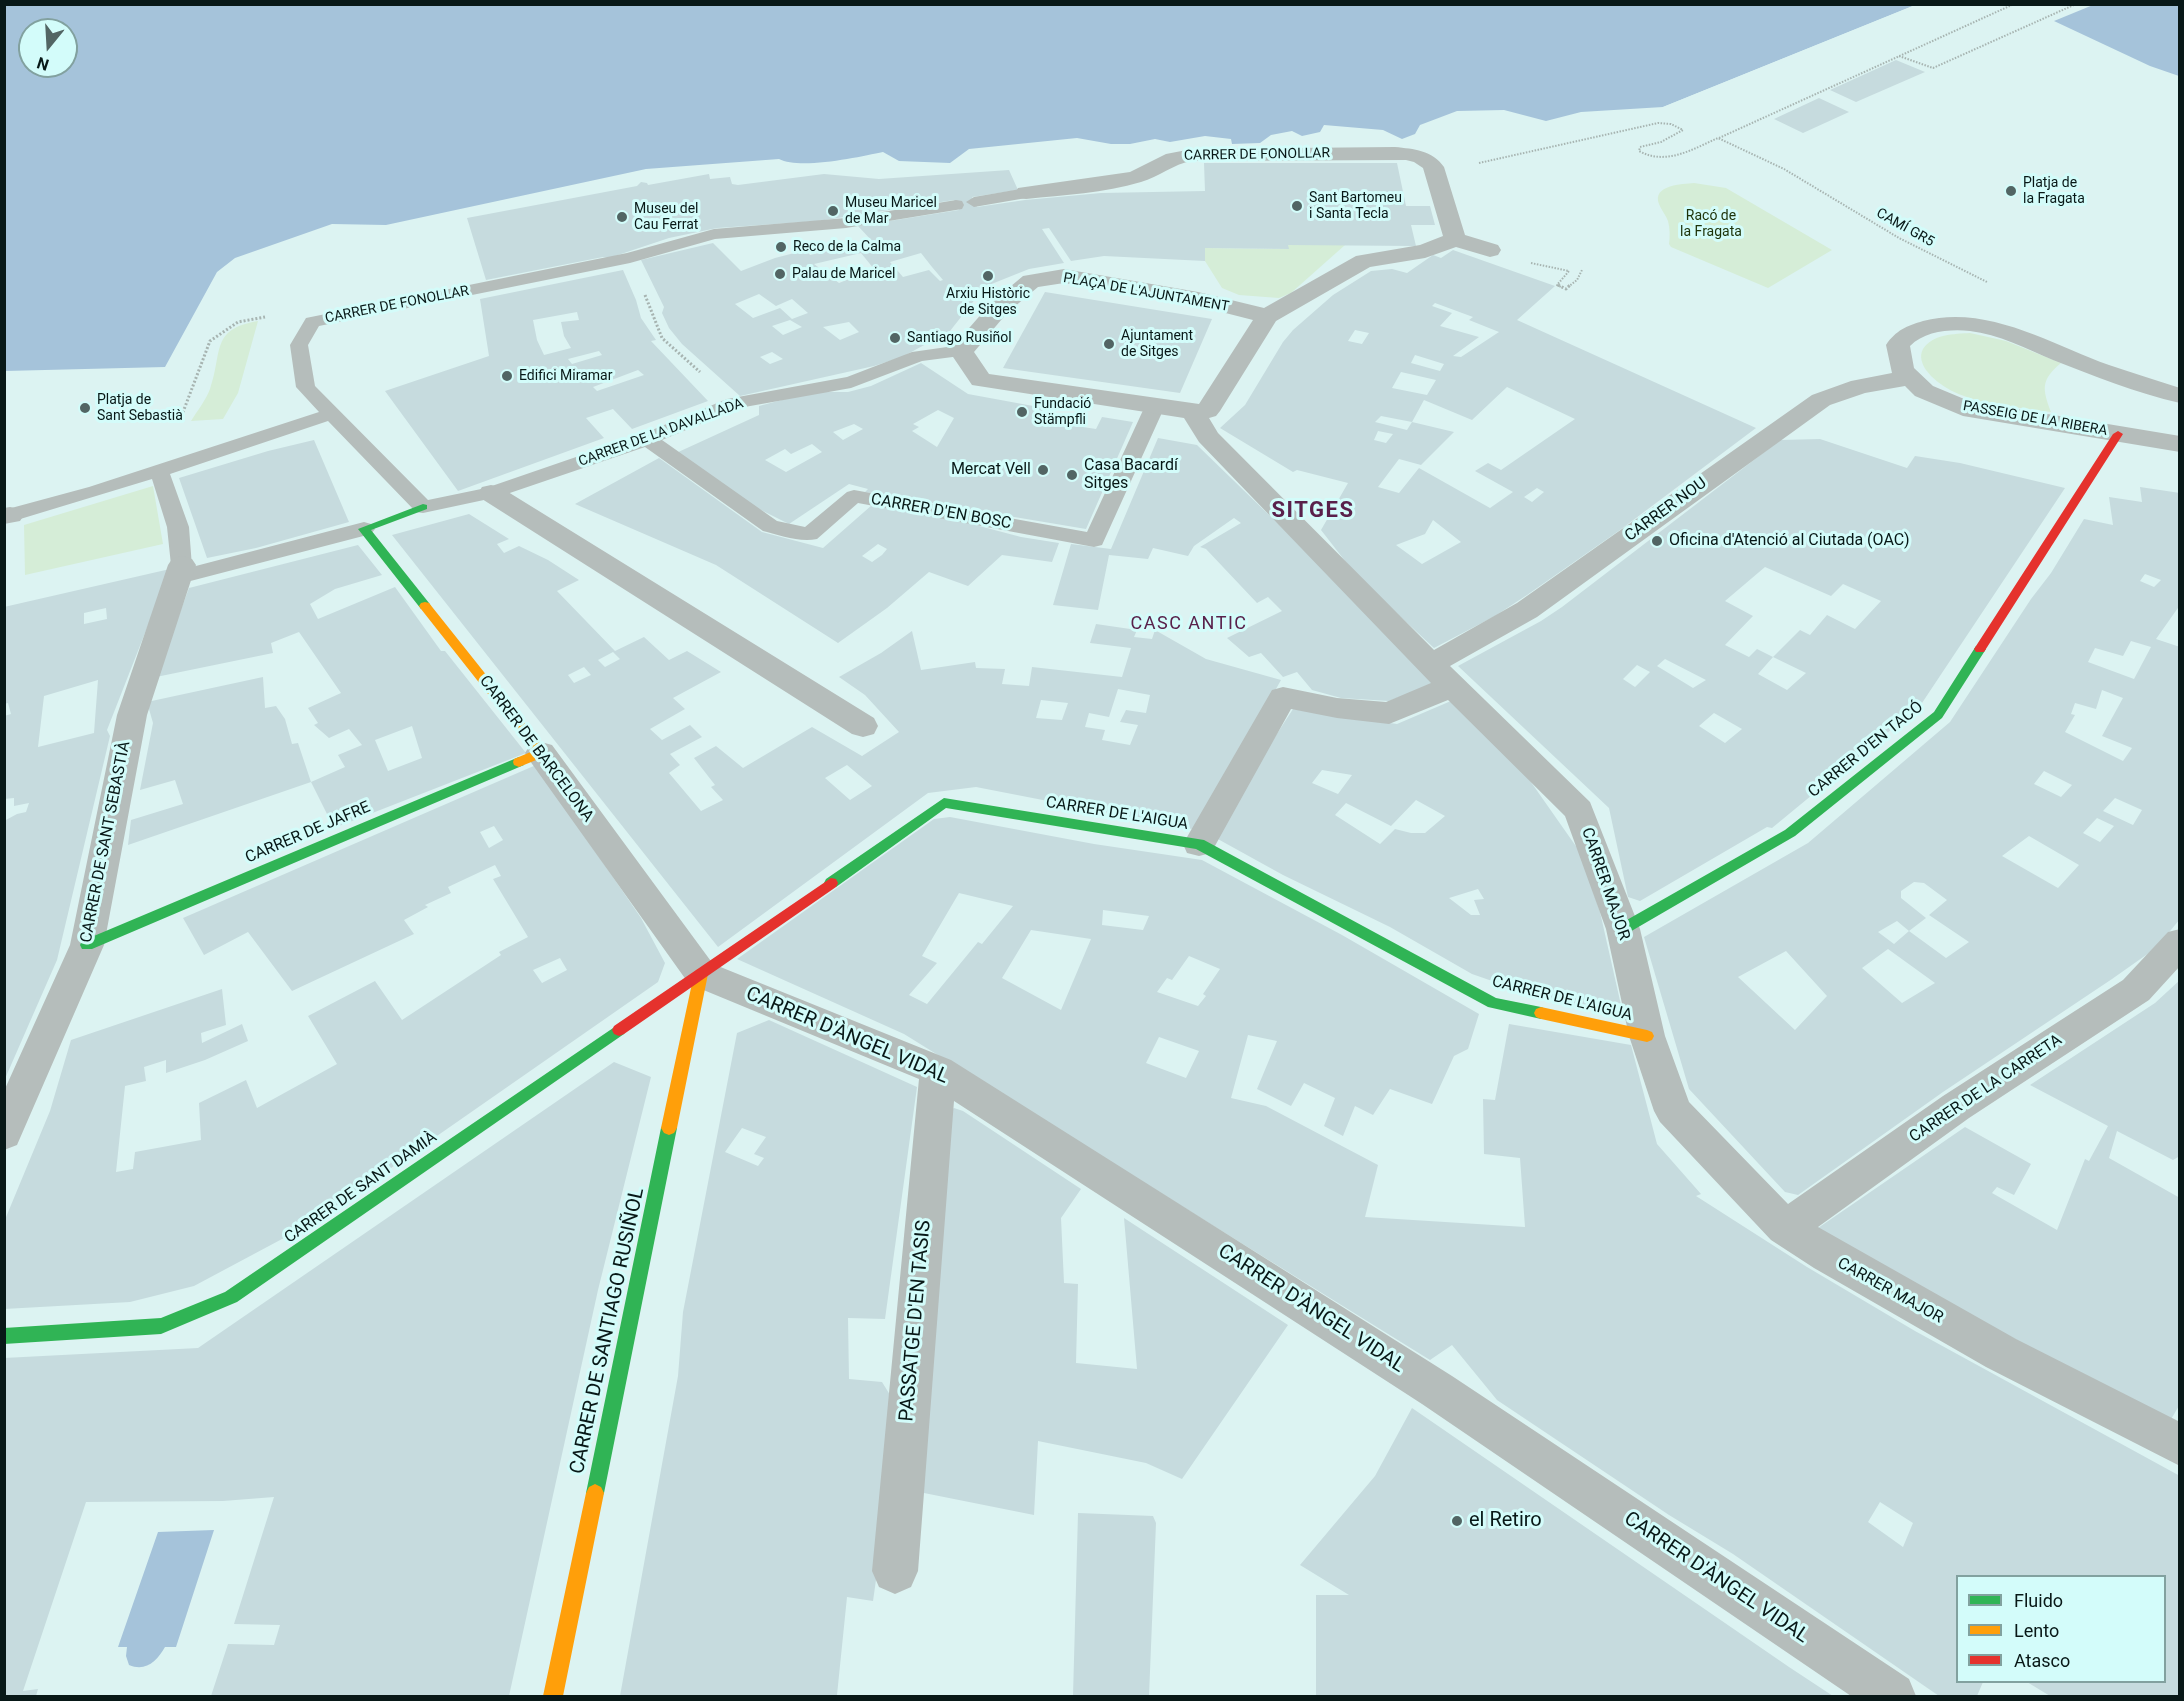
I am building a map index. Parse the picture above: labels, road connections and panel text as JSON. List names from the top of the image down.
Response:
{
  "streets": {
    "street": [
      "CARRER DE FONOLLAR",
      "PLAÇA DE L'AJUNTAMENT",
      "PASSEIG DE LA RIBERA",
      "CARRER DE LA DAVALLADA",
      "CARRER NOU",
      "CARRER DE BARCELONA",
      "CARRER D'EN TACÓ",
      "CARRER DE L'AIGUA",
      "CARRER DE JAFRE",
      "CARRER DE SANT SEBASTIÀ",
      "CARRER MAJOR",
      "CARRER D'ÀNGEL VIDAL",
      "CARRER DE LA CARRETA",
      "CARRER DE SANT DAMIÀ",
      "PASSATGE D'EN TASIS",
      "CARRER DE SANTIAGO RUSIÑOL"
    ],
    "lane": ["CARRER D'EN BOSC"],
    "path": ["CAMÍ GR5"]
  },
  "crossings": [
    ["PLAÇA DE L'AJUNTAMENT", "CARRER DE LA DAVALLADA"],
    ["PASSEIG DE LA RIBERA", "CARRER NOU"],
    ["PASSEIG DE LA RIBERA", "CARRER D'EN TACÓ"],
    ["CARRER DE LA DAVALLADA", "CARRER D'EN BOSC"],
    ["CARRER DE LA DAVALLADA", "CARRER DE BARCELONA"],
    ["CARRER NOU", "CARRER DE L'AIGUA"],
    ["CARRER NOU", "CARRER MAJOR"],
    ["CARRER DE BARCELONA", "CARRER DE L'AIGUA"],
    ["CARRER DE BARCELONA", "CARRER DE JAFRE"],
    ["CARRER DE BARCELONA", "CARRER D'ÀNGEL VIDAL"],
    ["CARRER DE BARCELONA", "CARRER DE SANT DAMIÀ"],
    ["CARRER DE BARCELONA", "CARRER DE SANTIAGO RUSIÑOL"],
    ["CARRER D'EN TACÓ", "CARRER MAJOR"],
    ["CARRER DE L'AIGUA", "CARRER MAJOR"],
    ["CARRER DE L'AIGUA", "CARRER D'ÀNGEL VIDAL"],
    ["CARRER DE L'AIGUA", "CARRER DE SANT DAMIÀ"],
    ["CARRER DE L'AIGUA", "CARRER DE SANTIAGO RUSIÑOL"],
    ["CARRER DE JAFRE", "CARRER DE SANT SEBASTIÀ"],
    ["CARRER MAJOR", "CARRER DE LA CARRETA"],
    ["CARRER D'ÀNGEL VIDAL", "CARRER DE SANT DAMIÀ"],
    ["CARRER D'ÀNGEL VIDAL", "PASSATGE D'EN TASIS"],
    ["CARRER D'ÀNGEL VIDAL", "CARRER DE SANTIAGO RUSIÑOL"],
    ["CARRER DE SANT DAMIÀ", "CARRER DE SANTIAGO RUSIÑOL"]
  ],
  "districts": ["SITGES", "CASC ANTIC"],
  "parks": ["Racó de la Fragata"],
  "places": [
    "Platja de la Fragata",
    "Sant Bartomeu i Santa Tecla",
    "Museu Maricel de Mar",
    "Museu del Cau Ferrat",
    "Reco de la Calma",
    "Palau de Maricel",
    "Arxiu Històric de Sitges",
    "Santiago Rusiñol",
    "Ajuntament de Sitges",
    "Edifici Miramar",
    "Platja de Sant Sebastià",
    "Fundació Stämpfli",
    "Mercat Vell",
    "Casa Bacardí Sitges",
    "Oficina d'Atenció al Ciutada (OAC)",
    "el Retiro"
  ],
  "legend": ["Fluido", "Lento", "Atasco"],
  "north": "bottom"
}
